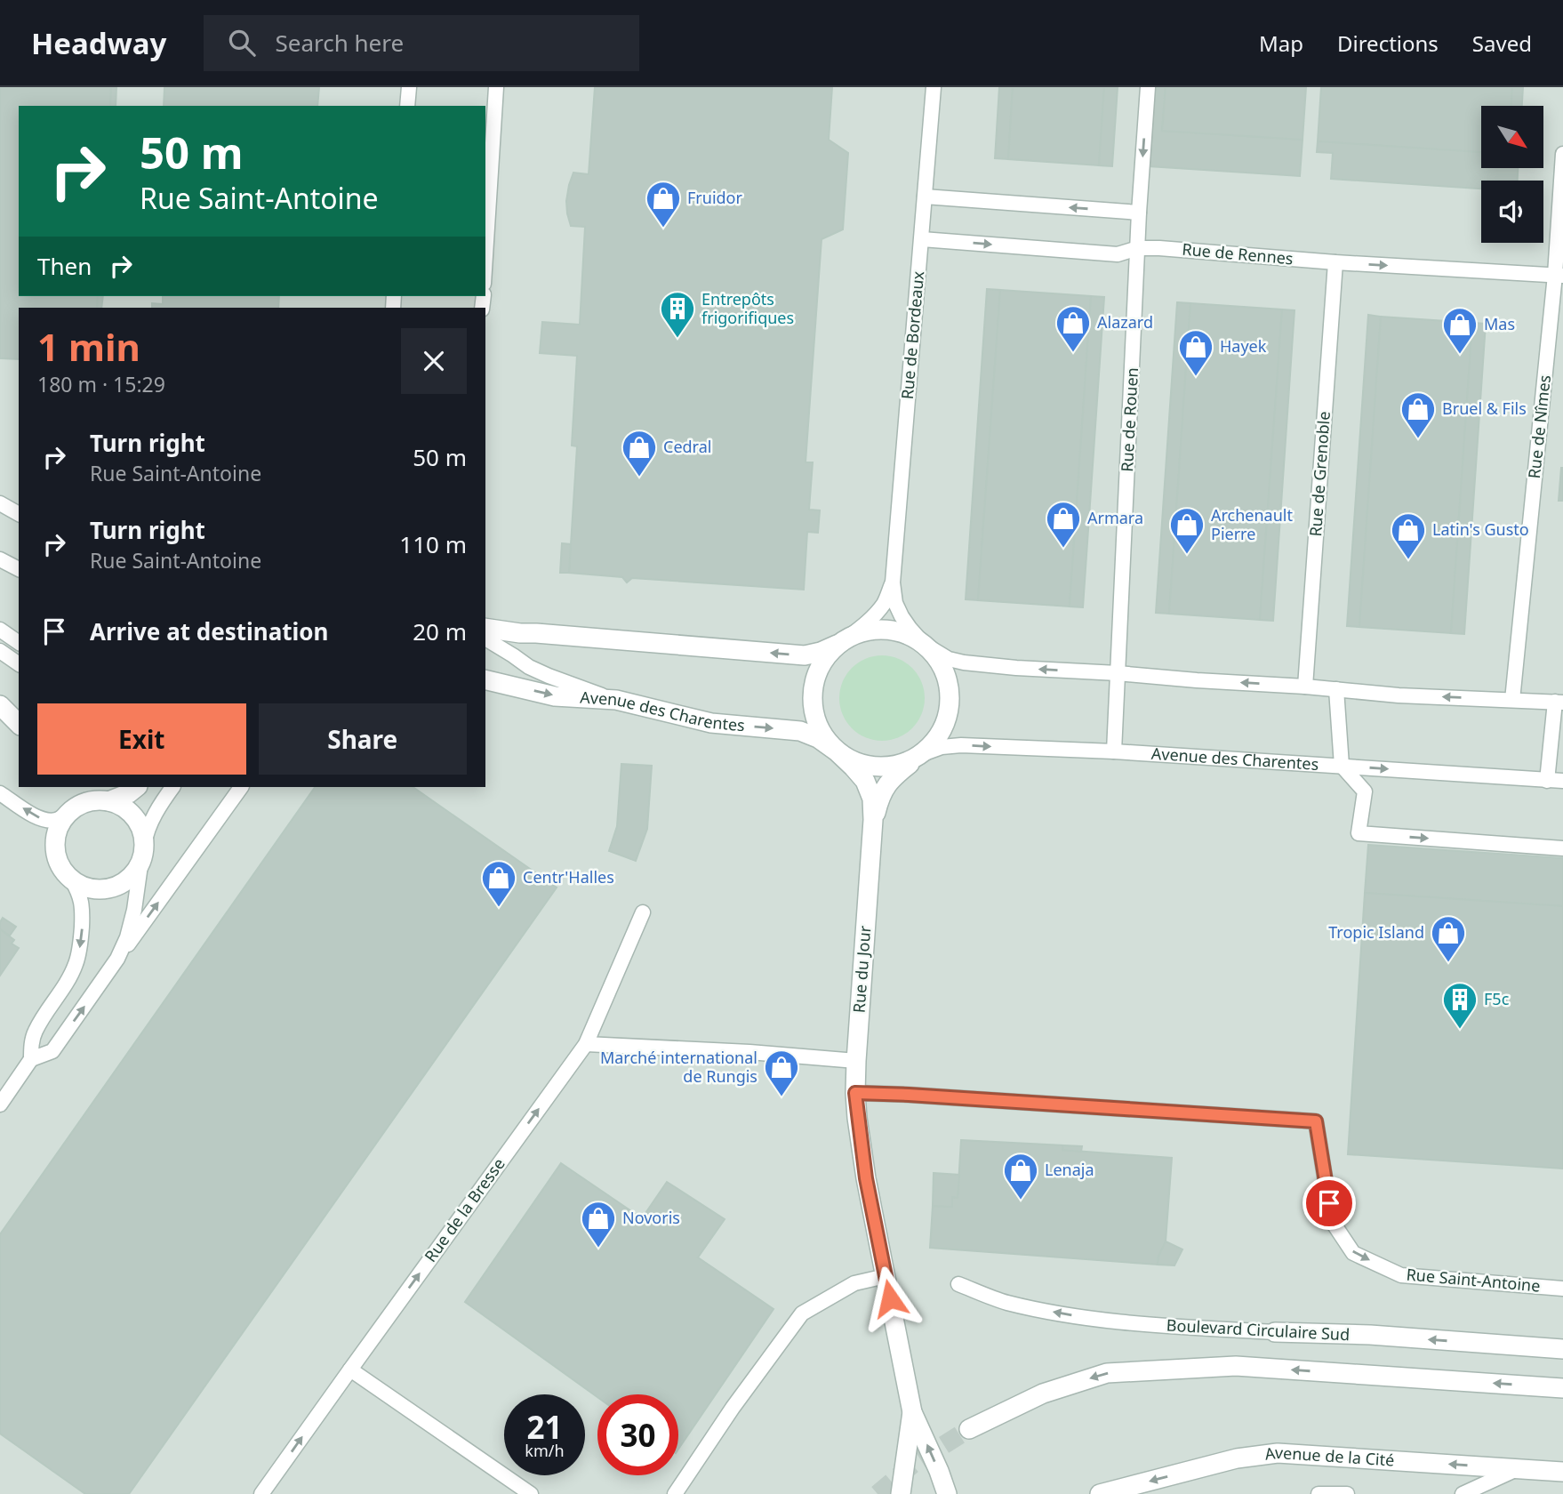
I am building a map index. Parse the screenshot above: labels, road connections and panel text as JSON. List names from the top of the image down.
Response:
{
  "streets": {
    "street": [
      "Avenue des Charentes",
      "Rue du Jour",
      "Boulevard Circulaire Sud",
      "Avenue de la Cité"
    ],
    "lane": [
      "Rue de Rennes",
      "Rue de Bordeaux",
      "Rue de Rouen",
      "Rue de Nîmes",
      "Rue de Grenoble",
      "Rue de la Bresse",
      "Rue Saint-Antoine"
    ]
  },
  "crossings": [
    ["Rue de Rennes", "Rue de Bordeaux"],
    ["Rue de Rennes", "Rue de Rouen"],
    ["Rue de Rennes", "Rue de Nîmes"],
    ["Rue de Rennes", "Rue de Grenoble"],
    ["Rue de Bordeaux", "Avenue des Charentes"],
    ["Rue de Bordeaux", "Rue du Jour"],
    ["Rue de Rouen", "Avenue des Charentes"],
    ["Avenue des Charentes", "Rue du Jour"],
    ["Rue du Jour", "Rue Saint-Antoine"]
  ],
  "one_way": ["Rue de la Bresse", "Rue Saint-Antoine", "Boulevard Circulaire Sud"],
  "places": {
    "shop": [
      "Fruidor",
      "Alazard",
      "Mas",
      "Hayek",
      "Bruel & Fils",
      "Cedral",
      "Armara",
      "Archenault Pierre",
      "Latin's Gusto",
      "Centr'Halles",
      "Tropic Island",
      "Marché international de Rungis",
      "Lenaja",
      "Novoris"
    ],
    "building": ["Entrepôts frigorifiques", "F5c"]
  },
  "north": "bottom right",
  "page": {
    "header": "Headway",
    "search": "Search here",
    "nav": ["Map", "Directions", "Saved"],
    "turn": ["50 m", "Rue Saint-Antoine"],
    "then": "Then",
    "heading": ["1 min", "180 m · 15:29"],
    "list": [
      {
        "name": "Turn right",
        "note": "Rue Saint-Antoine",
        "value": "50 m"
      },
      {
        "name": "Turn right",
        "note": "Rue Saint-Antoine",
        "value": "110 m"
      },
      {
        "name": "Arrive at destination",
        "value": "20 m"
      }
    ],
    "buttons": ["Exit", "Share"],
    "speed": "21 km/h",
    "limit": "30"
  }
}
